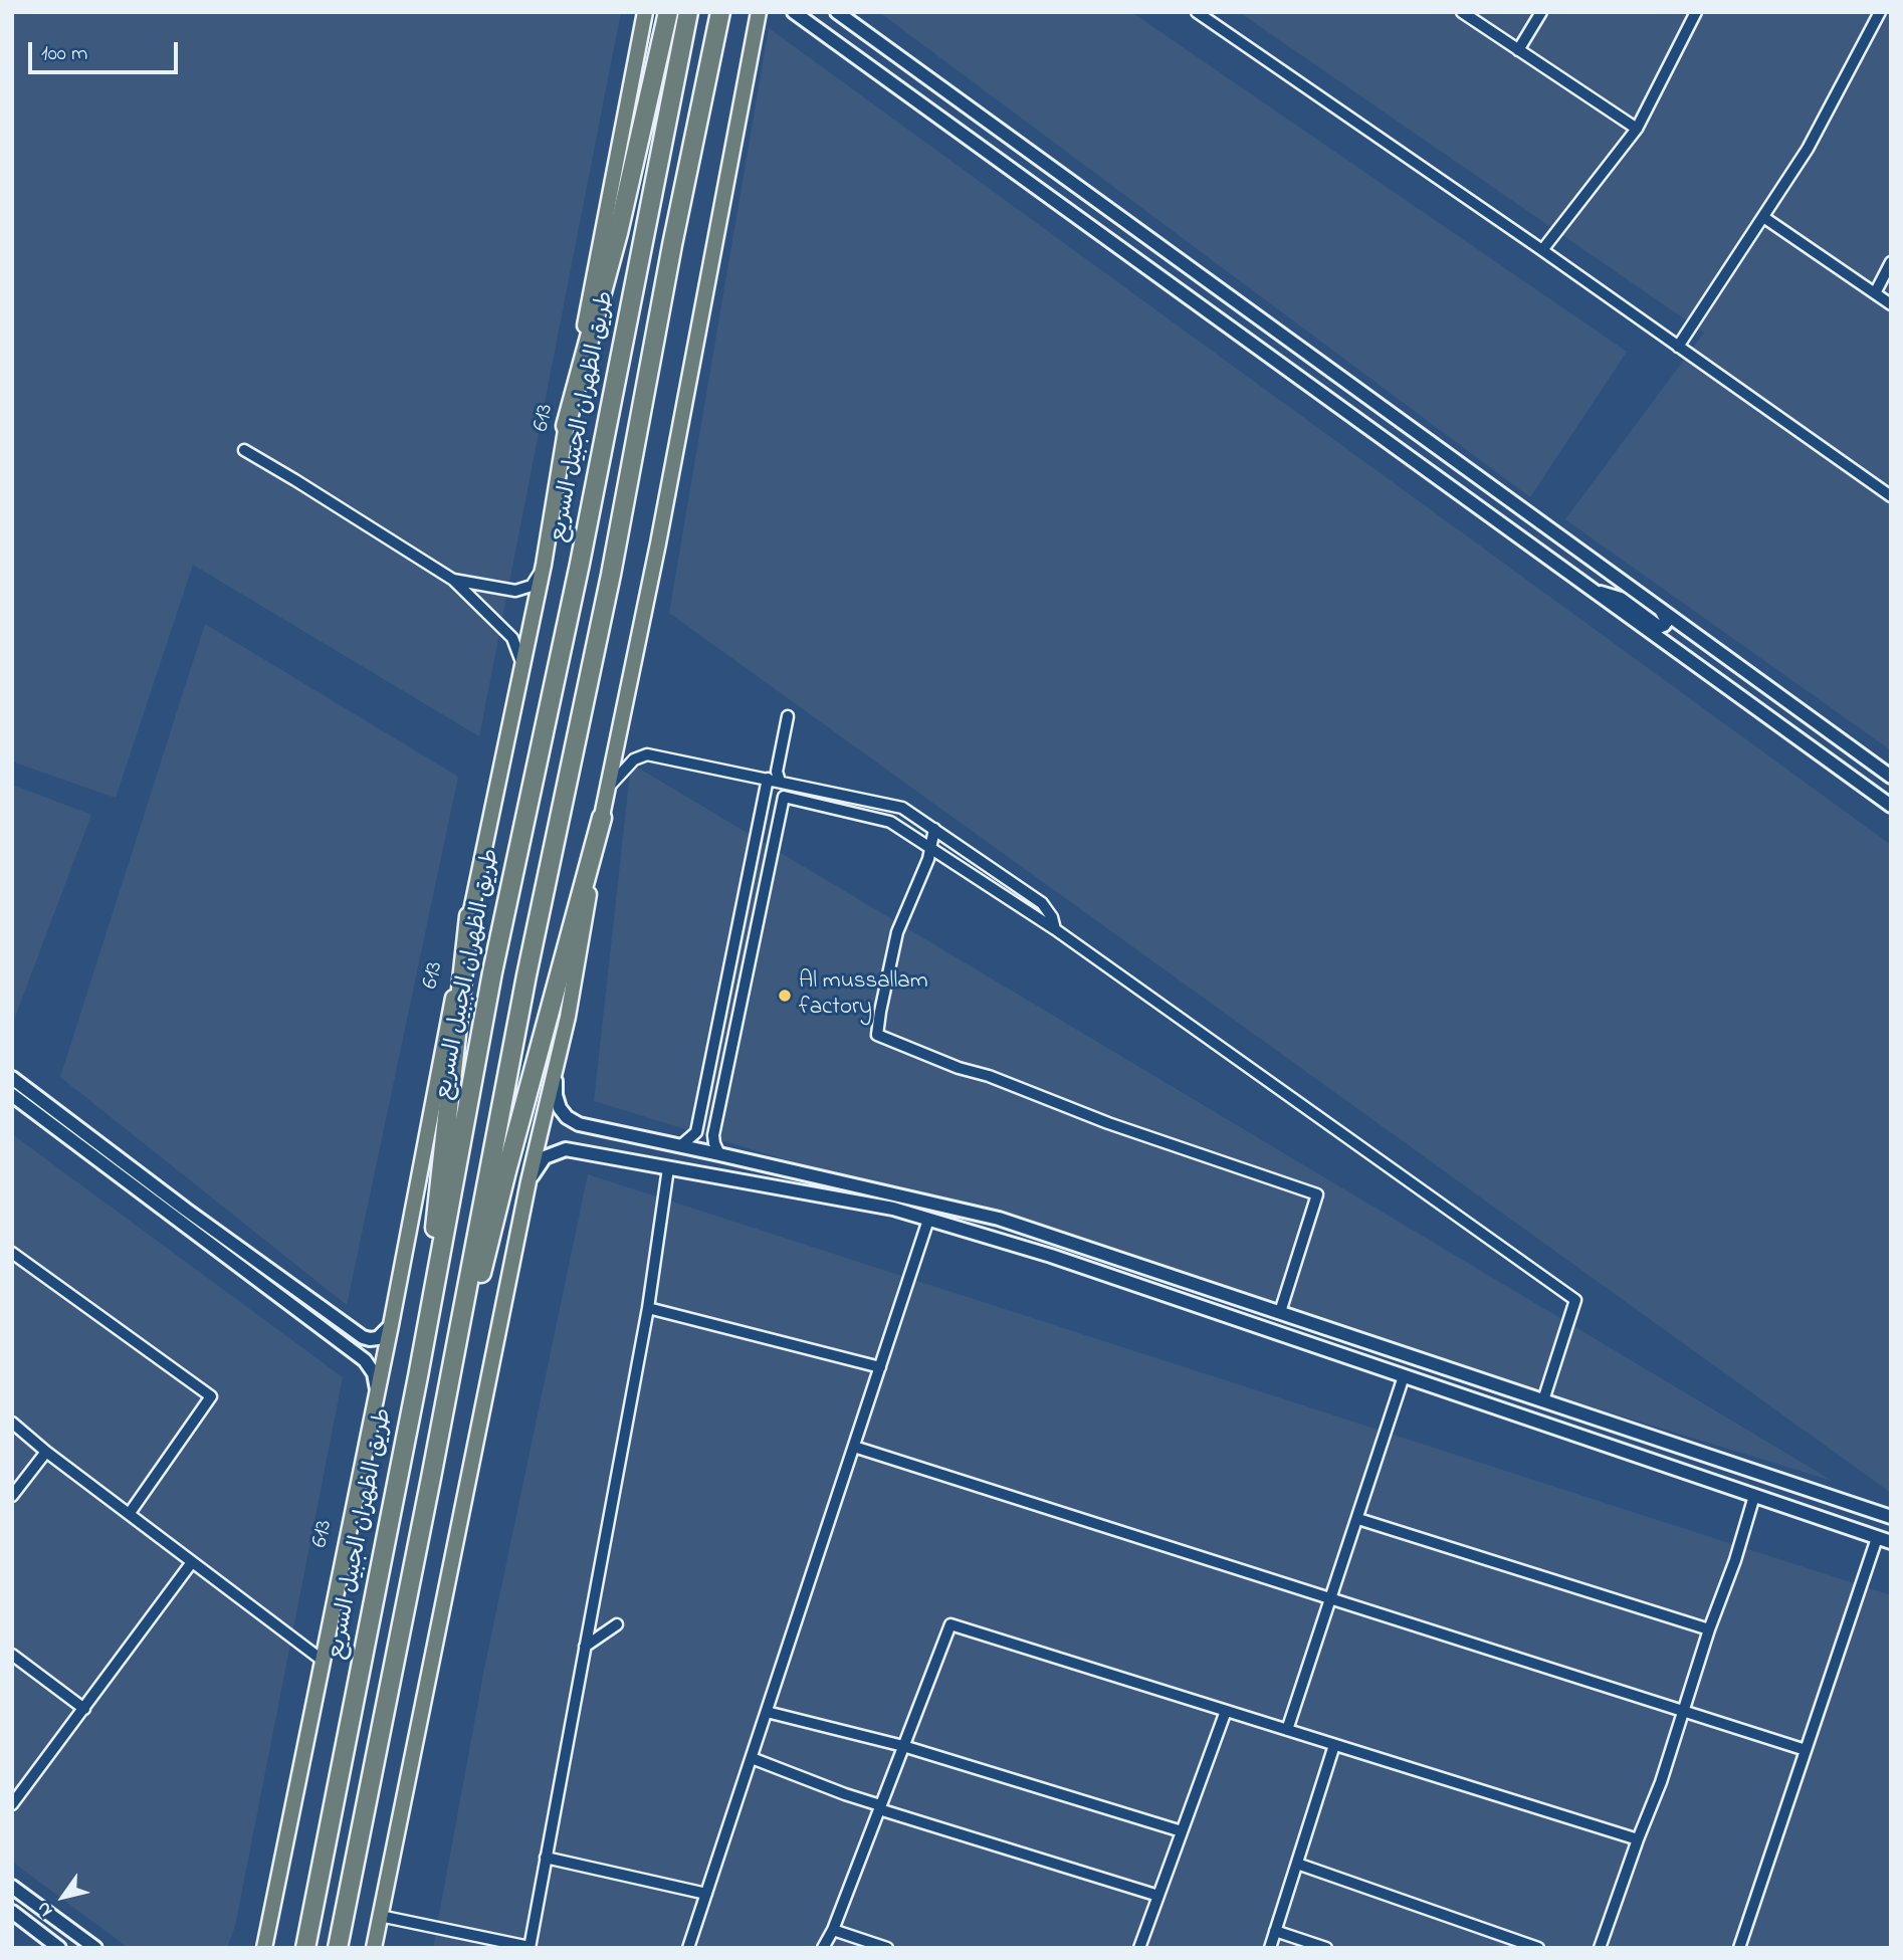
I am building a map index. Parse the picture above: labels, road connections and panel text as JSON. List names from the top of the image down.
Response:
{
  "streets": {
    "highway": ["طريق الظهران الجبيل السريع"],
    "main road": ["613"]
  },
  "places": ["Al mussallam factory"],
  "scale_bar": "100 m",
  "north": "bottom left"
}
